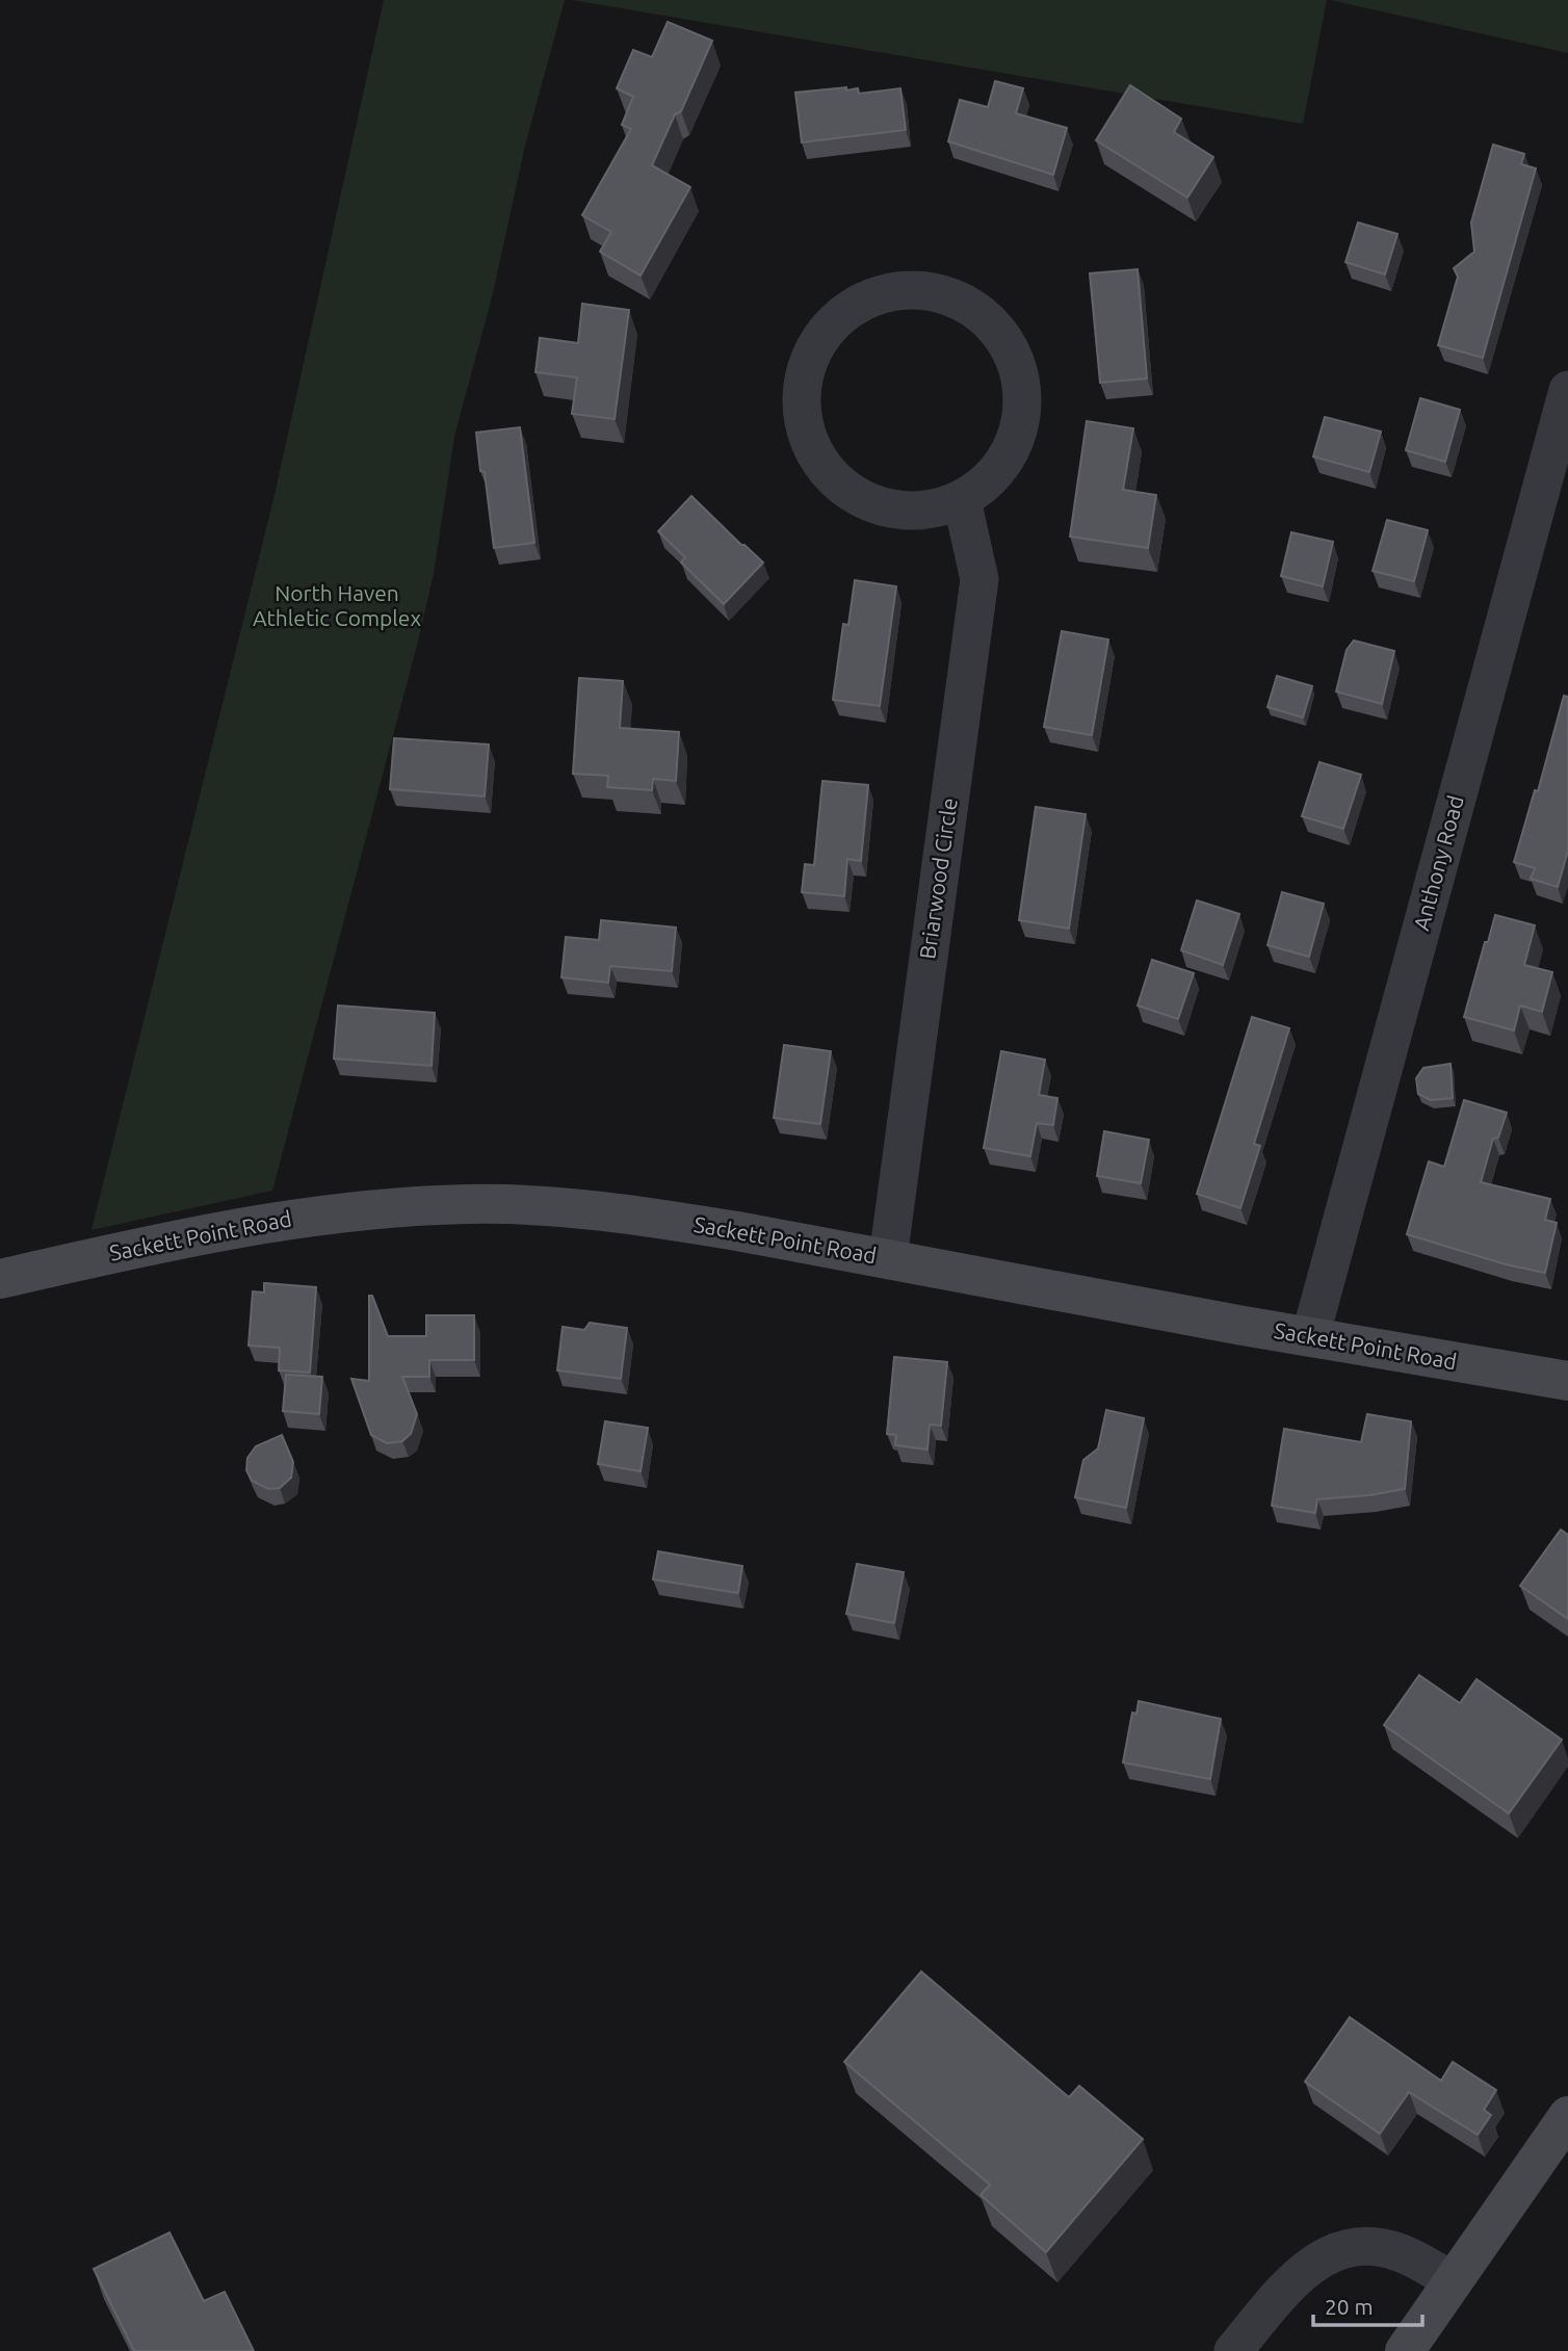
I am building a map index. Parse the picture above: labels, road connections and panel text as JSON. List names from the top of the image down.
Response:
{
  "streets": {
    "street": ["Anthony Road", "Briarwood Circle", "Sackett Point Road"]
  },
  "crossings": [
    ["Anthony Road", "Sackett Point Road"],
    ["Briarwood Circle", "Sackett Point Road"]
  ],
  "parks": ["North Haven Athletic Complex"],
  "scale_bar": "20 m"
}
